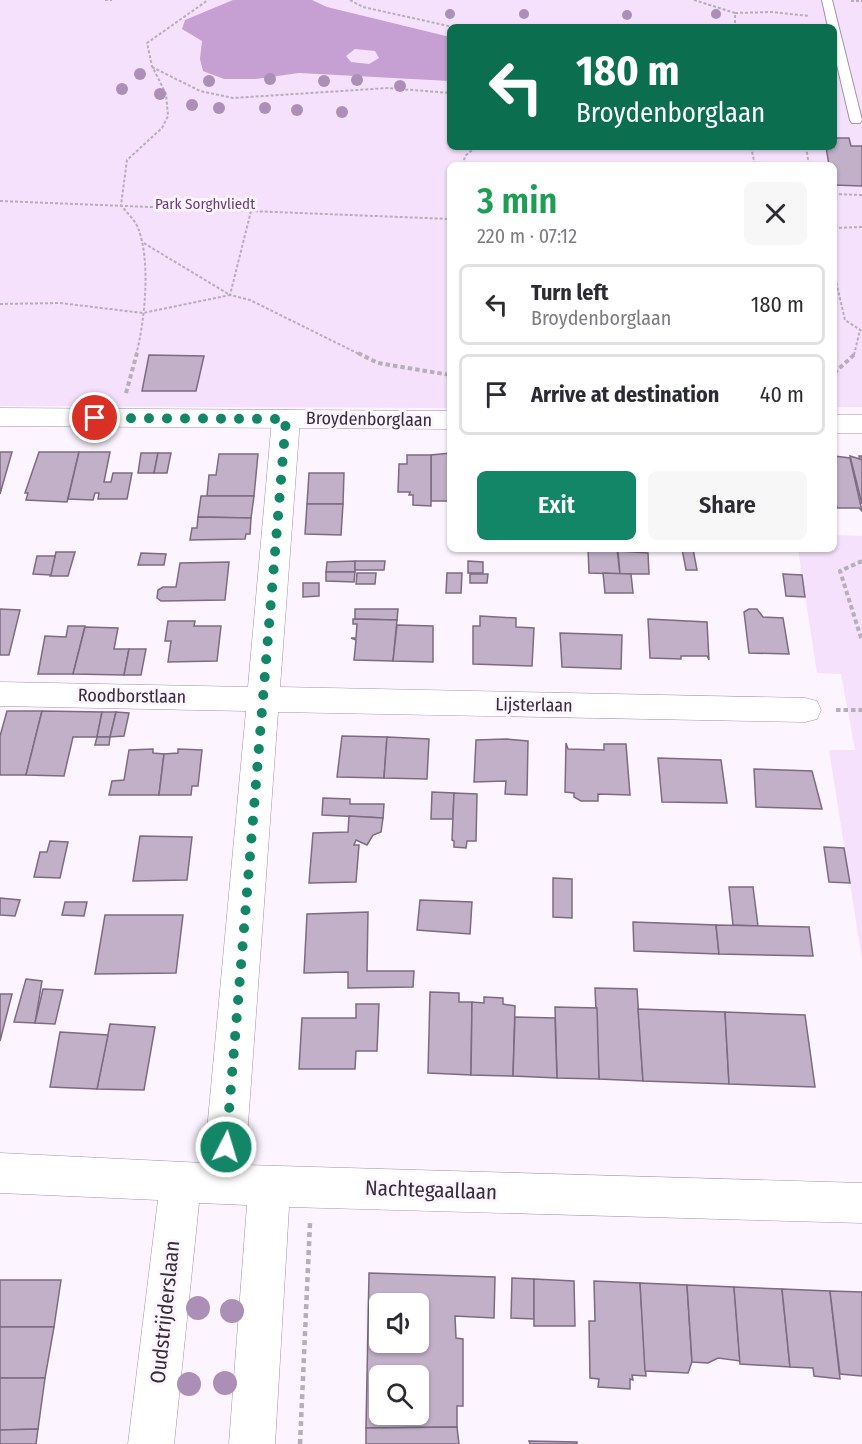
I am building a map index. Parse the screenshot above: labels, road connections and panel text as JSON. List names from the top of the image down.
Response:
{
  "streets": {
    "street": [
      "Broydenborglaan",
      "Roodborstlaan",
      "Lijsterlaan",
      "Nachtegaallaan",
      "Oudstrijderslaan"
    ]
  },
  "crossings": [
    ["Roodborstlaan", "Lijsterlaan"],
    ["Nachtegaallaan", "Oudstrijderslaan"]
  ],
  "parks": ["Park Sorghvliedt"],
  "page": {
    "turn": ["180 m", "Broydenborglaan"],
    "heading": ["3 min", "220 m · 07:12"],
    "list": [
      {
        "name": "Turn left",
        "note": "Broydenborglaan",
        "value": "180 m"
      },
      {
        "name": "Arrive at destination",
        "value": "40 m"
      }
    ],
    "buttons": ["Exit", "Share"]
  }
}
